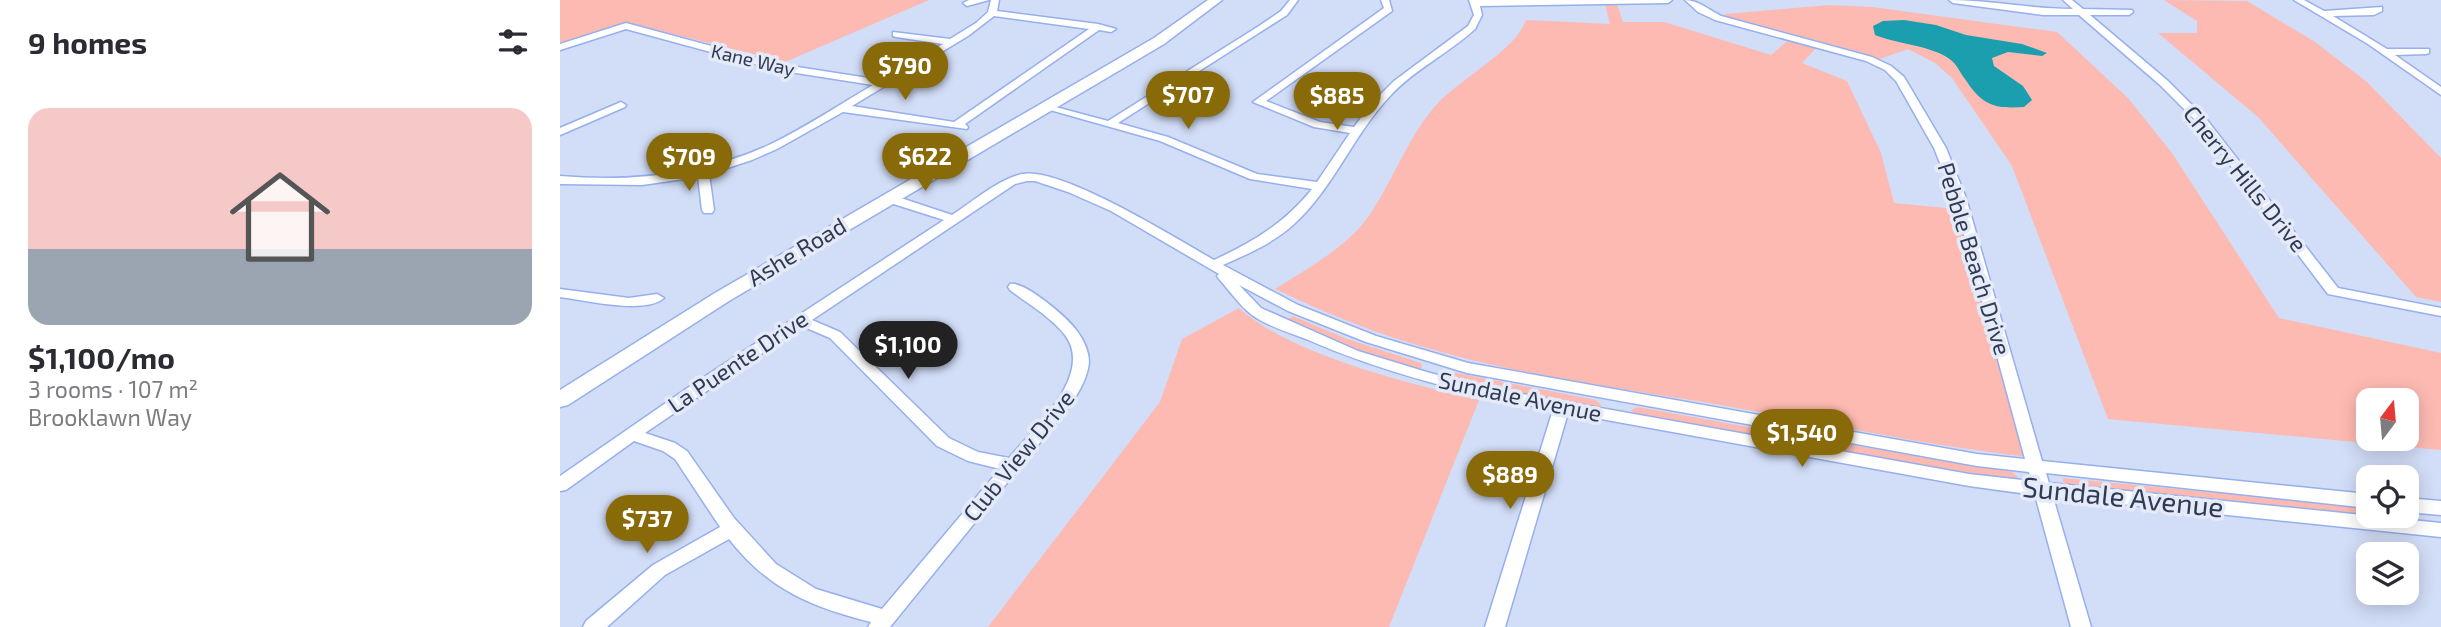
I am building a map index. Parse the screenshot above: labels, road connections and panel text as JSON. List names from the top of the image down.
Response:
{
  "streets": {
    "street": [
      "Kane Way",
      "Cherry Hills Drive",
      "Ashe Road",
      "Pebble Beach Drive",
      "La Puente Drive",
      "Sundale Avenue",
      "Club View Drive"
    ]
  },
  "crossings": [
    ["Pebble Beach Drive", "Sundale Avenue"],
    ["La Puente Drive", "Sundale Avenue"]
  ],
  "north": "top",
  "page": {
    "heading": "9 homes",
    "price": [
      "$790",
      "$707",
      "$885",
      "$709",
      "$622",
      "$1,100",
      "$1,540",
      "$889",
      "$737"
    ],
    "list": [
      {
        "name": "$1,100/mo",
        "note": "3 rooms · 107 m² · Brooklawn Way"
      }
    ]
  }
}
